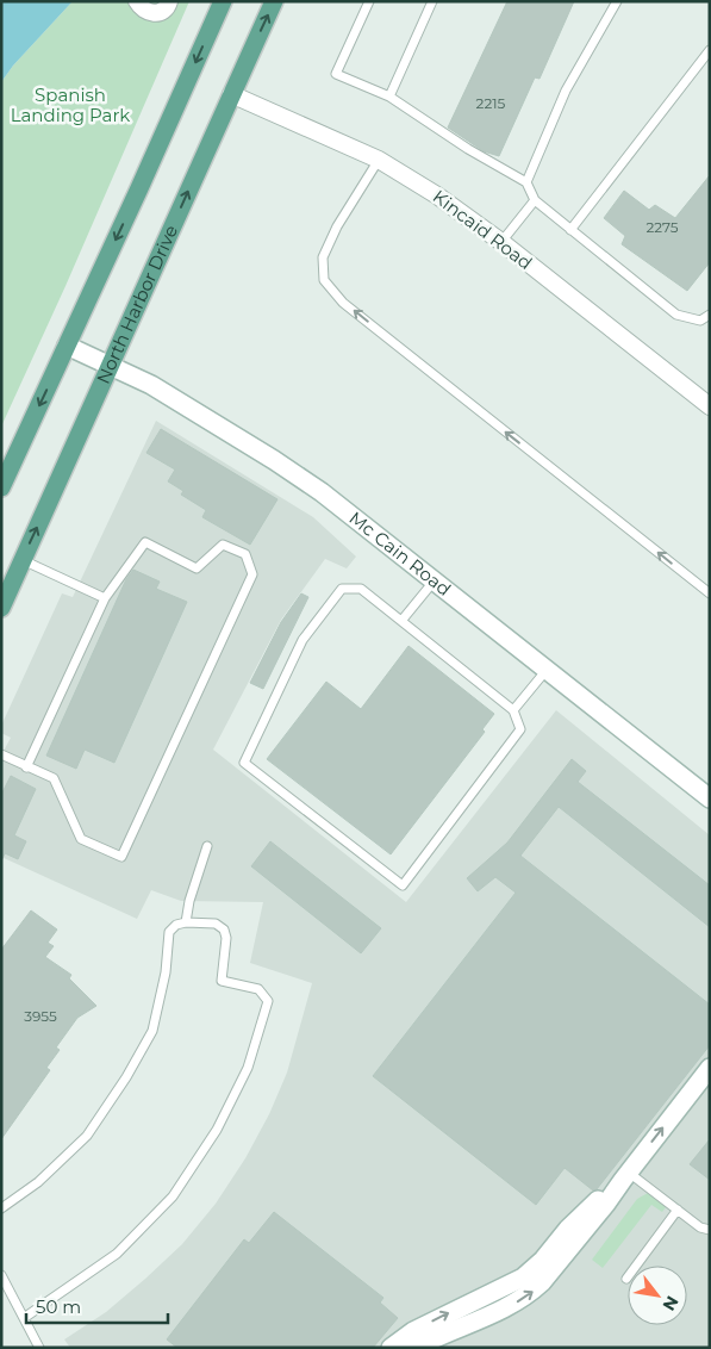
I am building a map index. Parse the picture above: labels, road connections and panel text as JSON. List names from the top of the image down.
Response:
{
  "streets": {
    "main road": ["North Harbor Drive"],
    "street": ["Kincaid Road", "Mc Cain Road"]
  },
  "crossings": [
    ["Kincaid Road", "North Harbor Drive"],
    ["North Harbor Drive", "Mc Cain Road"]
  ],
  "parks": ["Spanish Landing Park"],
  "house_numbers": ["2215", "2275", "3955"],
  "scale_bar": "50 m",
  "north": "bottom right"
}
